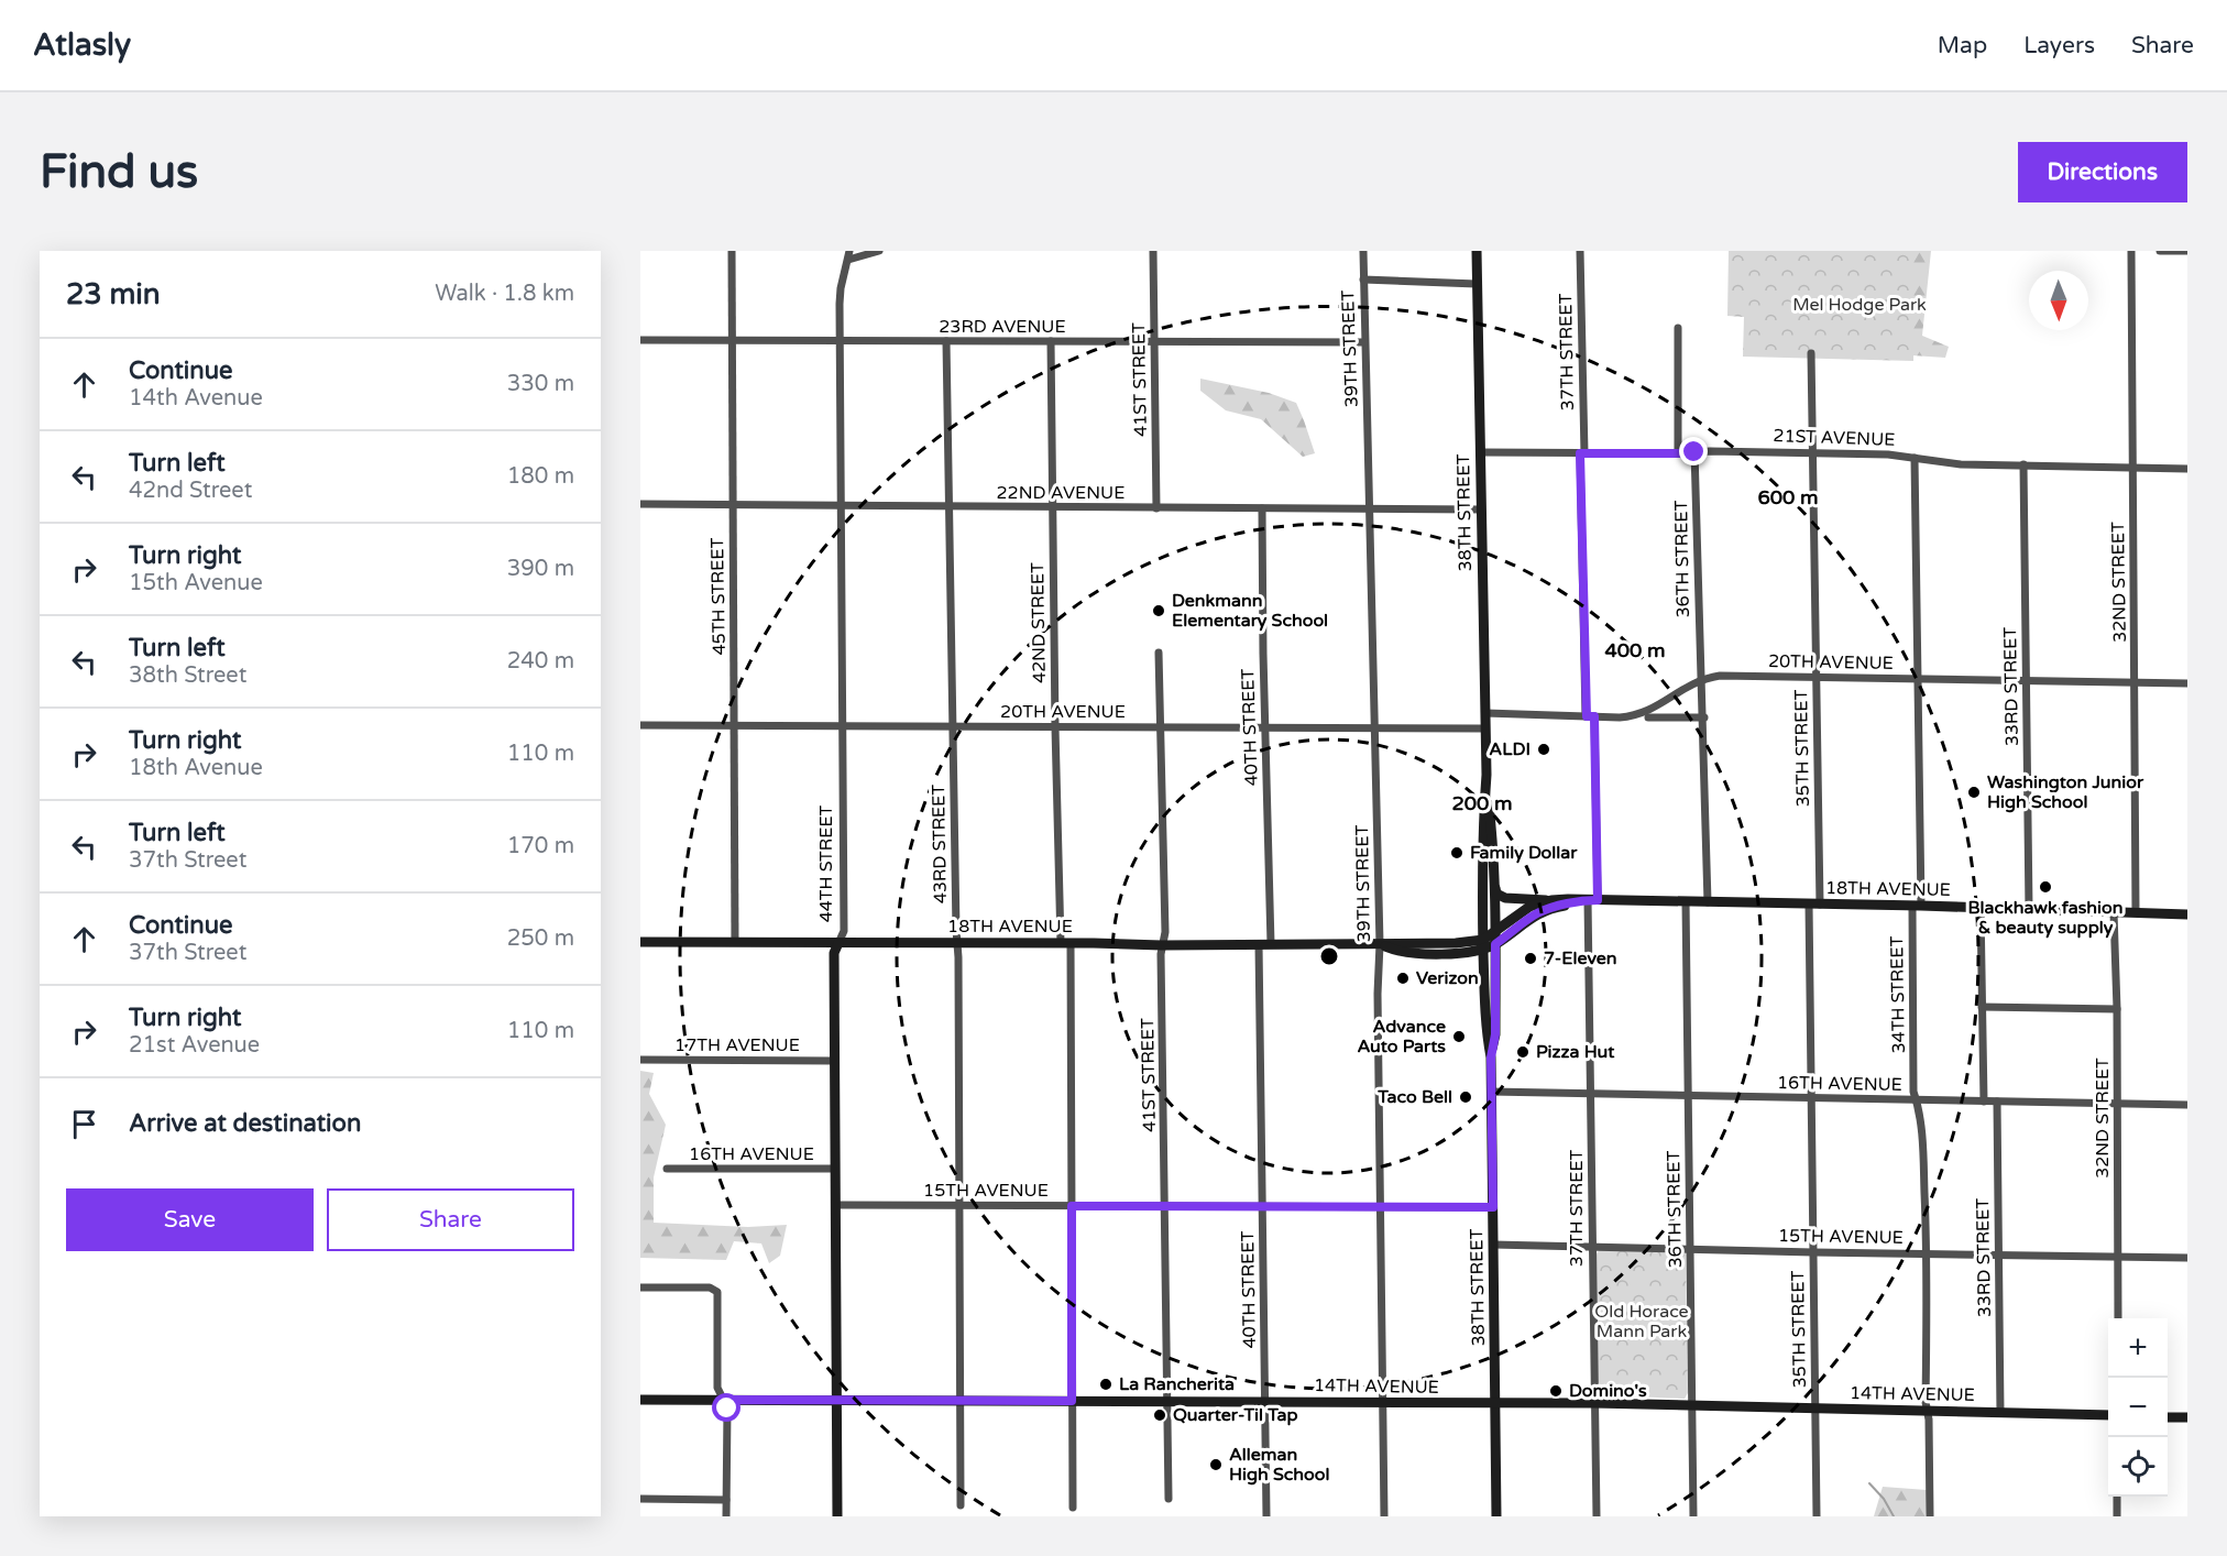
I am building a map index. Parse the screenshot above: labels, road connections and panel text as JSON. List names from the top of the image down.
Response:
{
  "streets": {
    "street": [
      "23RD AVENUE",
      "39TH STREET",
      "37TH STREET",
      "41ST STREET",
      "21ST AVENUE",
      "22ND AVENUE",
      "38TH STREET",
      "36TH STREET",
      "32ND STREET",
      "45TH STREET",
      "42ND STREET",
      "20TH AVENUE",
      "33RD STREET",
      "40TH STREET",
      "35TH STREET",
      "43RD STREET",
      "44TH STREET",
      "18TH AVENUE",
      "34TH STREET",
      "17TH AVENUE",
      "16TH AVENUE",
      "15TH AVENUE",
      "14TH AVENUE"
    ]
  },
  "crossings": [
    ["23RD AVENUE", "39TH STREET"],
    ["23RD AVENUE", "41ST STREET"],
    ["23RD AVENUE", "45TH STREET"],
    ["23RD AVENUE", "42ND STREET"],
    ["23RD AVENUE", "43RD STREET"],
    ["23RD AVENUE", "44TH STREET"],
    ["39TH STREET", "22ND AVENUE"],
    ["39TH STREET", "20TH AVENUE"],
    ["39TH STREET", "18TH AVENUE"],
    ["39TH STREET", "15TH AVENUE"],
    ["39TH STREET", "14TH AVENUE"],
    ["37TH STREET", "21ST AVENUE"],
    ["37TH STREET", "20TH AVENUE"],
    ["37TH STREET", "18TH AVENUE"],
    ["37TH STREET", "16TH AVENUE"],
    ["37TH STREET", "15TH AVENUE"],
    ["37TH STREET", "14TH AVENUE"],
    ["41ST STREET", "22ND AVENUE"],
    ["41ST STREET", "20TH AVENUE"],
    ["41ST STREET", "18TH AVENUE"],
    ["41ST STREET", "15TH AVENUE"],
    ["41ST STREET", "14TH AVENUE"],
    ["21ST AVENUE", "38TH STREET"],
    ["21ST AVENUE", "36TH STREET"],
    ["21ST AVENUE", "32ND STREET"],
    ["21ST AVENUE", "33RD STREET"],
    ["21ST AVENUE", "35TH STREET"],
    ["21ST AVENUE", "34TH STREET"],
    ["22ND AVENUE", "38TH STREET"],
    ["22ND AVENUE", "45TH STREET"],
    ["22ND AVENUE", "42ND STREET"],
    ["22ND AVENUE", "40TH STREET"],
    ["22ND AVENUE", "43RD STREET"],
    ["22ND AVENUE", "44TH STREET"],
    ["38TH STREET", "20TH AVENUE"],
    ["38TH STREET", "18TH AVENUE"],
    ["38TH STREET", "16TH AVENUE"],
    ["38TH STREET", "15TH AVENUE"],
    ["38TH STREET", "14TH AVENUE"],
    ["36TH STREET", "20TH AVENUE"],
    ["36TH STREET", "18TH AVENUE"],
    ["36TH STREET", "16TH AVENUE"],
    ["36TH STREET", "15TH AVENUE"],
    ["36TH STREET", "14TH AVENUE"],
    ["32ND STREET", "20TH AVENUE"],
    ["32ND STREET", "18TH AVENUE"],
    ["32ND STREET", "16TH AVENUE"],
    ["32ND STREET", "15TH AVENUE"],
    ["45TH STREET", "20TH AVENUE"],
    ["45TH STREET", "18TH AVENUE"],
    ["42ND STREET", "20TH AVENUE"],
    ["42ND STREET", "18TH AVENUE"],
    ["42ND STREET", "15TH AVENUE"],
    ["42ND STREET", "14TH AVENUE"],
    ["20TH AVENUE", "33RD STREET"],
    ["20TH AVENUE", "40TH STREET"],
    ["20TH AVENUE", "35TH STREET"],
    ["20TH AVENUE", "43RD STREET"],
    ["20TH AVENUE", "44TH STREET"],
    ["20TH AVENUE", "34TH STREET"],
    ["33RD STREET", "18TH AVENUE"],
    ["33RD STREET", "16TH AVENUE"],
    ["33RD STREET", "15TH AVENUE"],
    ["33RD STREET", "14TH AVENUE"],
    ["40TH STREET", "18TH AVENUE"],
    ["40TH STREET", "15TH AVENUE"],
    ["40TH STREET", "14TH AVENUE"],
    ["35TH STREET", "18TH AVENUE"],
    ["35TH STREET", "16TH AVENUE"],
    ["35TH STREET", "15TH AVENUE"],
    ["35TH STREET", "14TH AVENUE"],
    ["43RD STREET", "18TH AVENUE"],
    ["43RD STREET", "15TH AVENUE"],
    ["43RD STREET", "14TH AVENUE"],
    ["44TH STREET", "18TH AVENUE"],
    ["44TH STREET", "17TH AVENUE"],
    ["44TH STREET", "16TH AVENUE"],
    ["44TH STREET", "15TH AVENUE"],
    ["44TH STREET", "14TH AVENUE"],
    ["18TH AVENUE", "34TH STREET"],
    ["34TH STREET", "16TH AVENUE"],
    ["34TH STREET", "15TH AVENUE"],
    ["34TH STREET", "14TH AVENUE"]
  ],
  "parks": ["Mel Hodge Park", "Old Horace Mann Park"],
  "places": [
    "Denkmann Elementary School",
    "ALDI",
    "Washington Junior High School",
    "Family Dollar",
    "Blackhawk fashion & beauty supply",
    "7-Eleven",
    "Verizon",
    "Advance Auto Parts",
    "Pizza Hut",
    "Taco Bell",
    "La Rancherita",
    "Domino's",
    "Quarter-Til Tap",
    "Alleman High School"
  ],
  "north": "bottom",
  "page": {
    "header": "Atlasly",
    "nav": ["Map", "Layers", "Share"],
    "buttons": [
      "Directions",
      ["Save", "Share"]
    ],
    "title": "Find us",
    "heading": ["23 min", "Walk · 1.8 km"],
    "list": [
      ["Continue", "14th Avenue", "330 m"],
      ["Turn left", "42nd Street", "180 m"],
      ["Turn right", "15th Avenue", "390 m"],
      ["Turn left", "38th Street", "240 m"],
      ["Turn right", "18th Avenue", "110 m"],
      ["Turn left", "37th Street", "170 m"],
      ["Continue", "37th Street", "250 m"],
      ["Turn right", "21st Avenue", "110 m"],
      "Arrive at destination"
    ],
    "map_buttons": ["+", "−"]
  },
  "rings": ["600 m", "400 m", "200 m"]
}
